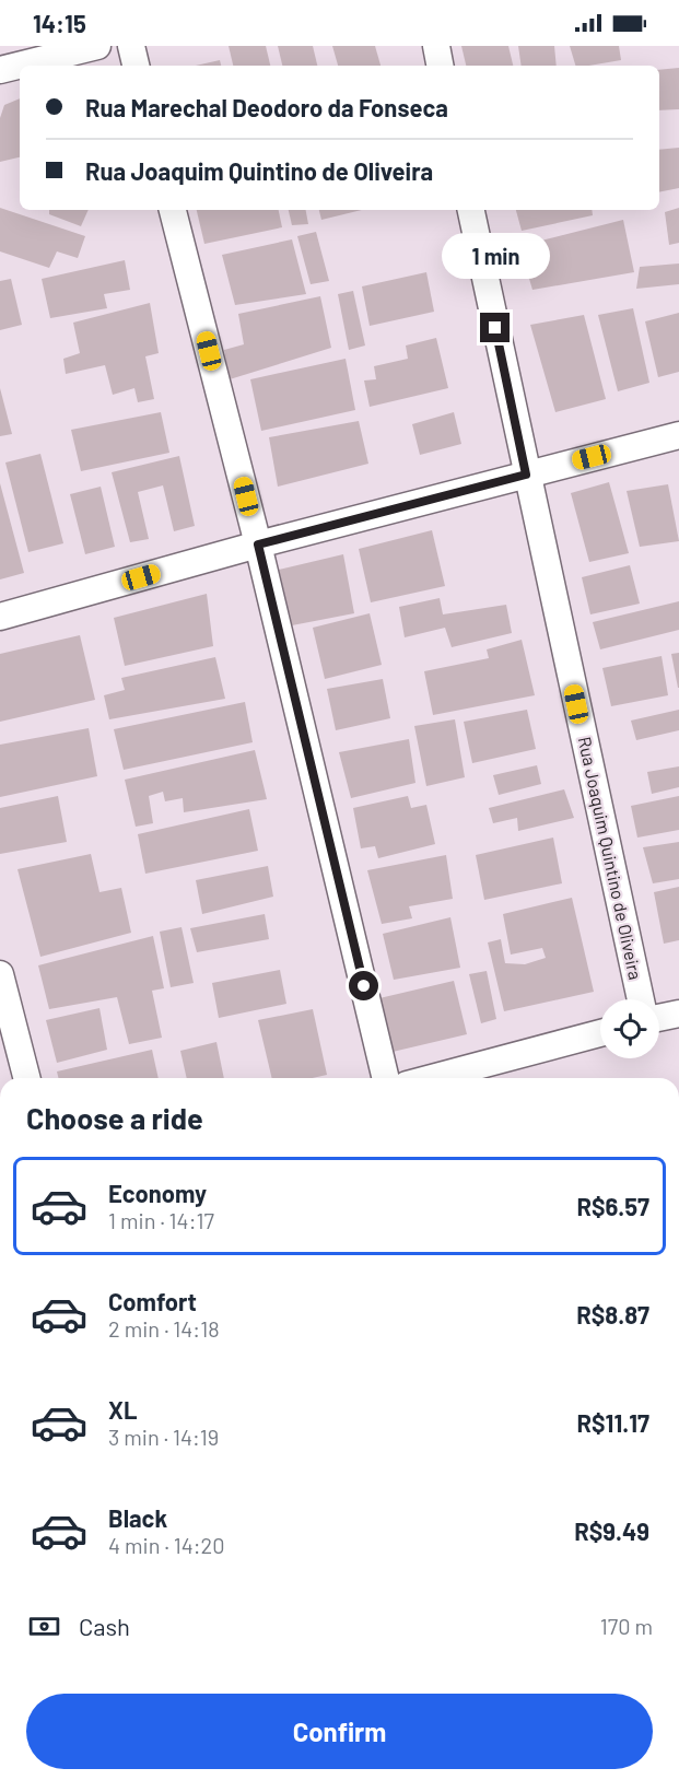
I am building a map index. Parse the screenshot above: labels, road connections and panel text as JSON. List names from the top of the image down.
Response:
{
  "streets": {
    "street": ["Rua Joaquim Quintino de Oliveira"]
  },
  "page": {
    "status": "14:15",
    "banner": ["Rua Marechal Deodoro da Fonseca", "Rua Joaquim Quintino de Oliveira"],
    "bubble": "1 min",
    "heading": "Choose a ride",
    "list": [
      {
        "name": "Economy",
        "note": "1 min · 14:17",
        "value": "R$6.57"
      },
      {
        "name": "Comfort",
        "note": "2 min · 14:18",
        "value": "R$8.87"
      },
      {
        "name": "XL",
        "note": "3 min · 14:19",
        "value": "R$11.17"
      },
      {
        "name": "Black",
        "note": "4 min · 14:20",
        "value": "R$9.49"
      }
    ],
    "pay": ["Cash", "170 m"],
    "buttons": "Confirm"
  }
}
